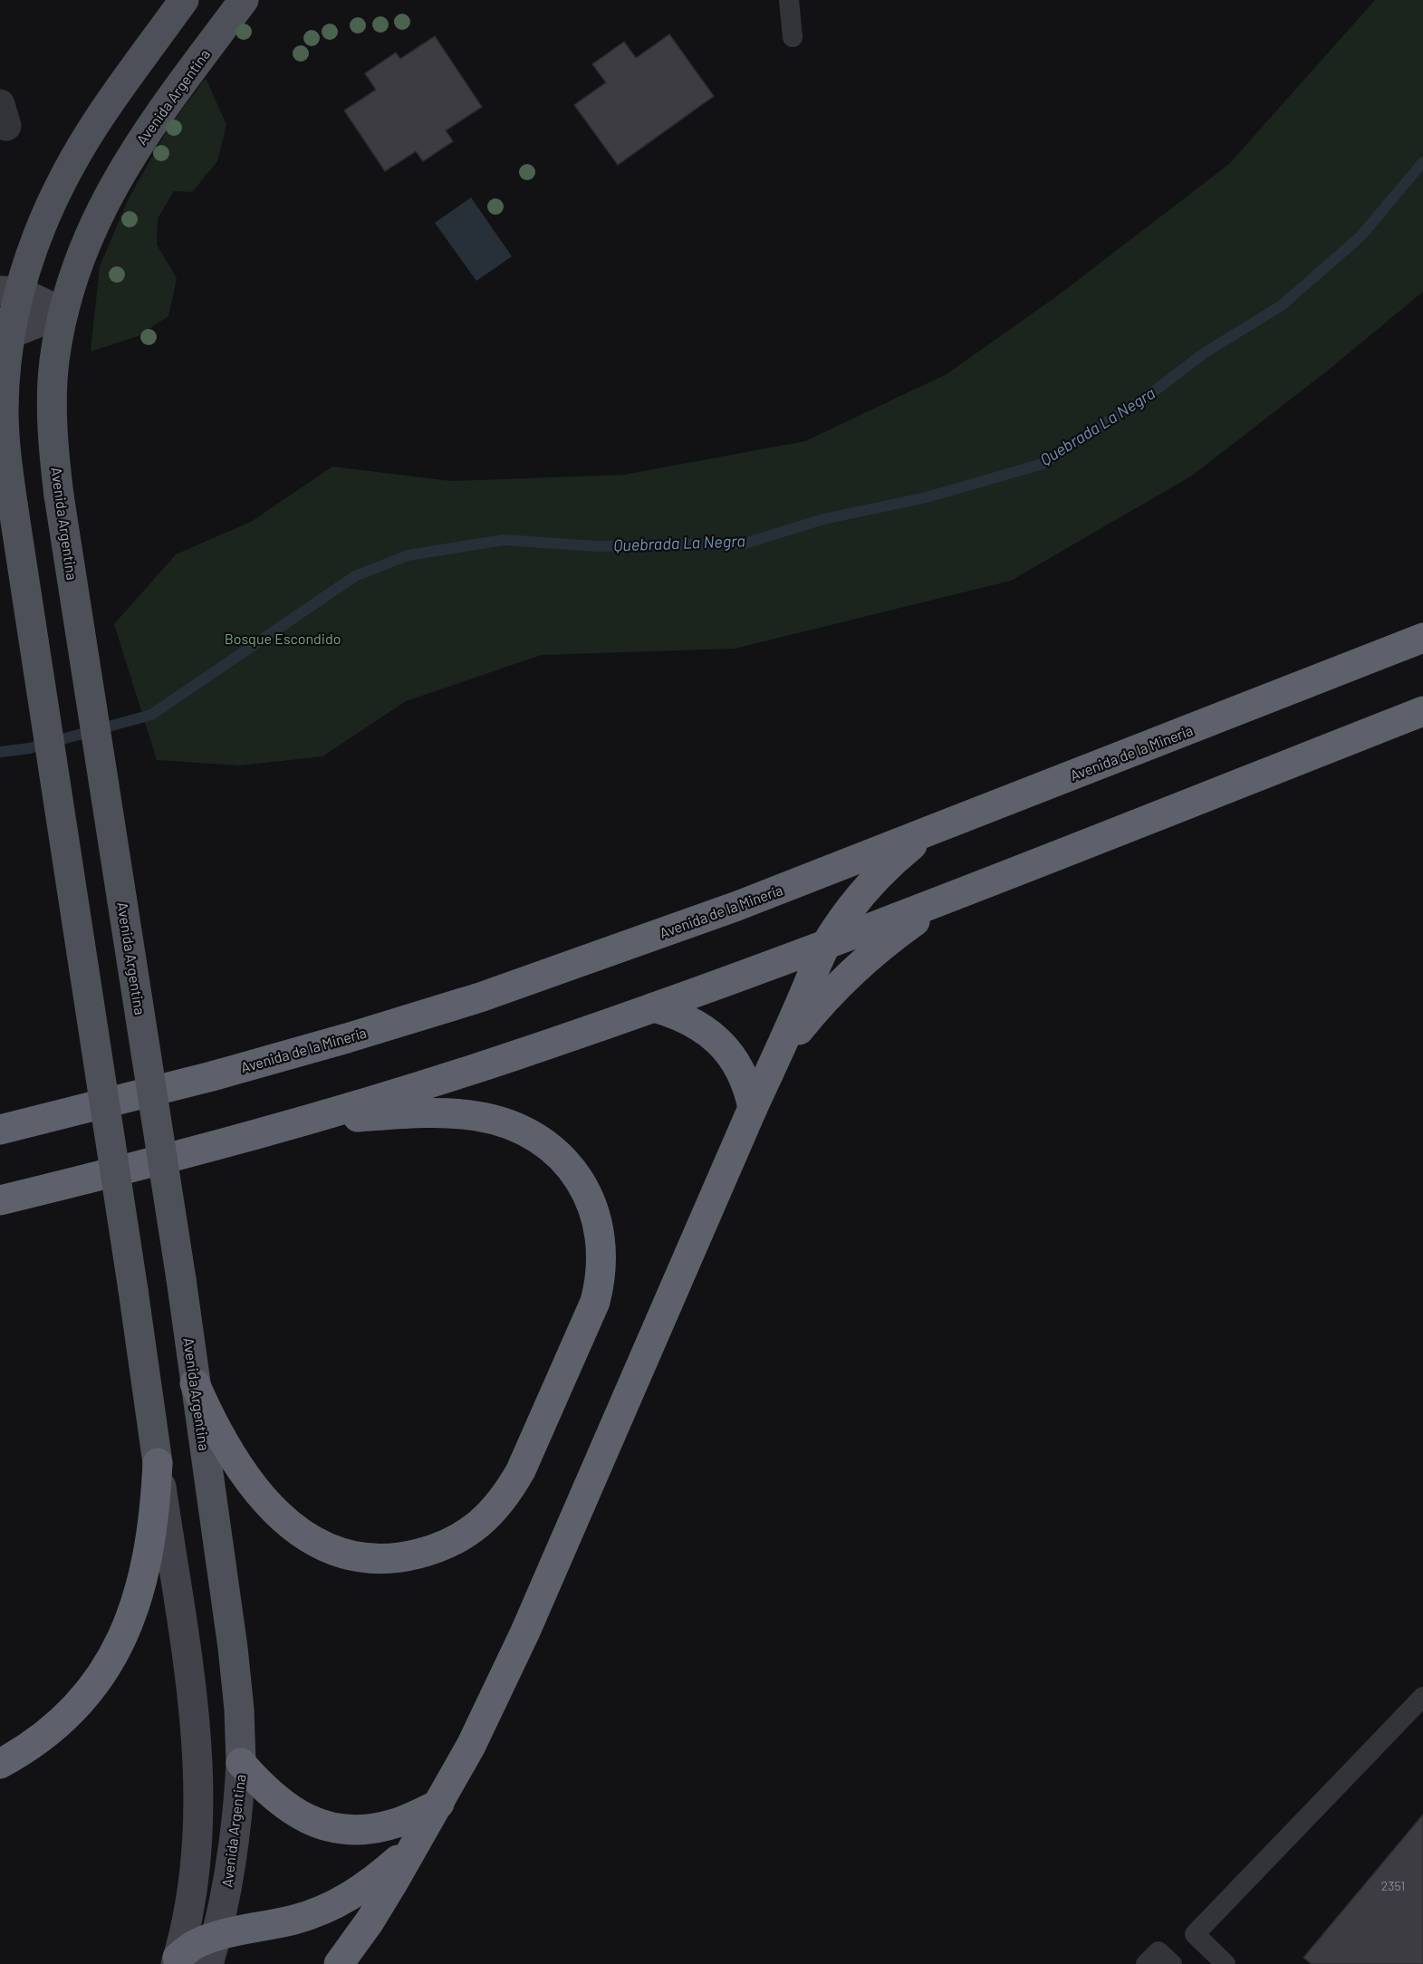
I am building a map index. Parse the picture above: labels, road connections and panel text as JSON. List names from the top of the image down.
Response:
{
  "streets": {
    "highway": ["Avenida de la Minería"],
    "main road": ["Avenida Argentina"]
  },
  "water": ["Quebrada La Negra"],
  "parks": ["Bosque Escondido"],
  "house_numbers": ["2351"]
}
